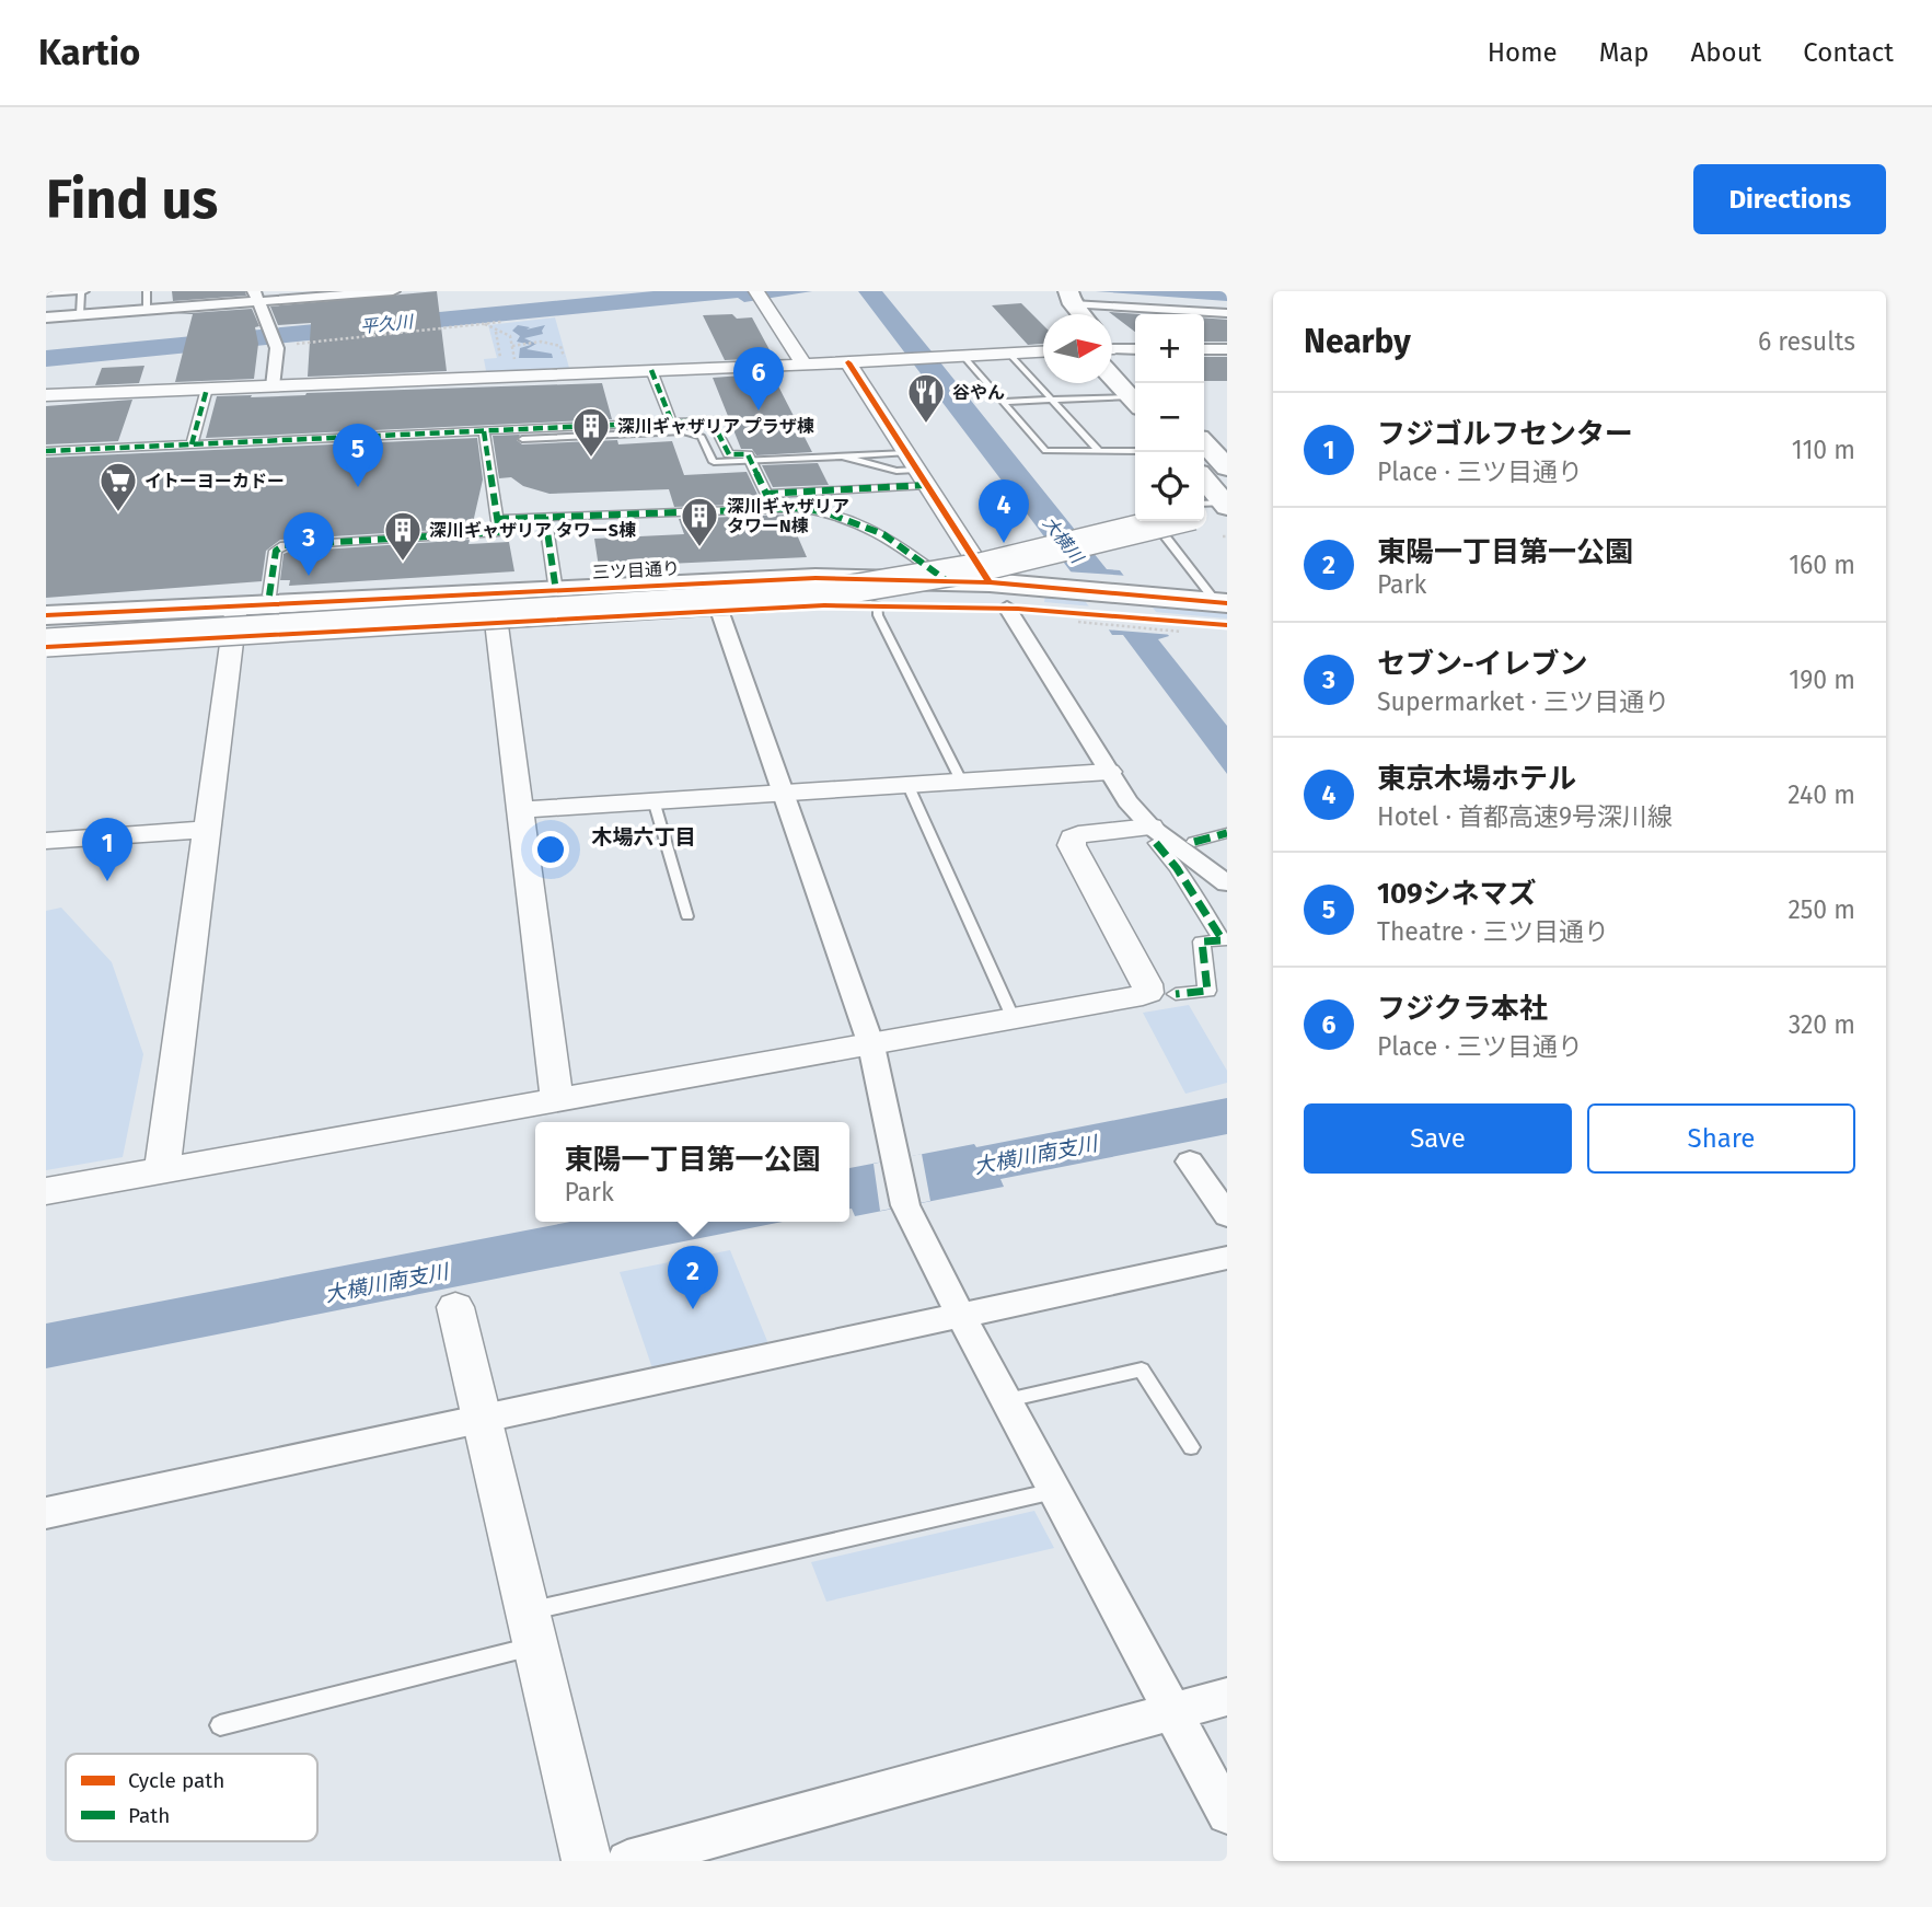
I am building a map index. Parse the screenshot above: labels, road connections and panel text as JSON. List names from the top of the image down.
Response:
{
  "streets": {
    "main road": ["三ツ目通り"]
  },
  "districts": ["木場六丁目"],
  "water": ["平久川", "大横川", "大横川南支川"],
  "places": {
    "restaurant": ["谷やん"],
    "building": ["深川ギャザリア プラザ棟", "深川ギャザリア タワーN棟", "深川ギャザリア タワーS棟"],
    "supermarket": ["イトーヨーカドー"]
  },
  "legend": ["Cycle path", "Path"],
  "north": "right",
  "page": {
    "header": "Kartio",
    "nav": [
      "Home",
      "Map",
      "About",
      "Contact"
    ],
    "buttons": [
      "Directions",
      ["Save", "Share"]
    ],
    "title": "Find us",
    "heading": ["Nearby", "6 results"],
    "map_buttons": ["+", "−"],
    "pins": [
      "6",
      "5",
      "4",
      "3",
      "1",
      "2"
    ],
    "list": [
      {
        "mark": "1",
        "name": "フジゴルフセンター",
        "note": "Place · 三ツ目通り",
        "value": "110 m"
      },
      {
        "mark": "2",
        "name": "東陽一丁目第一公園",
        "note": "Park",
        "value": "160 m"
      },
      {
        "mark": "3",
        "name": "セブン-イレブン",
        "note": "Supermarket · 三ツ目通り",
        "value": "190 m"
      },
      {
        "mark": "4",
        "name": "東京木場ホテル",
        "note": "Hotel · 首都高速9号深川線",
        "value": "240 m"
      },
      {
        "mark": "5",
        "name": "109シネマズ",
        "note": "Theatre · 三ツ目通り",
        "value": "250 m"
      },
      {
        "mark": "6",
        "name": "フジクラ本社",
        "note": "Place · 三ツ目通り",
        "value": "320 m"
      }
    ],
    "popup": ["東陽一丁目第一公園", "Park"]
  }
}
